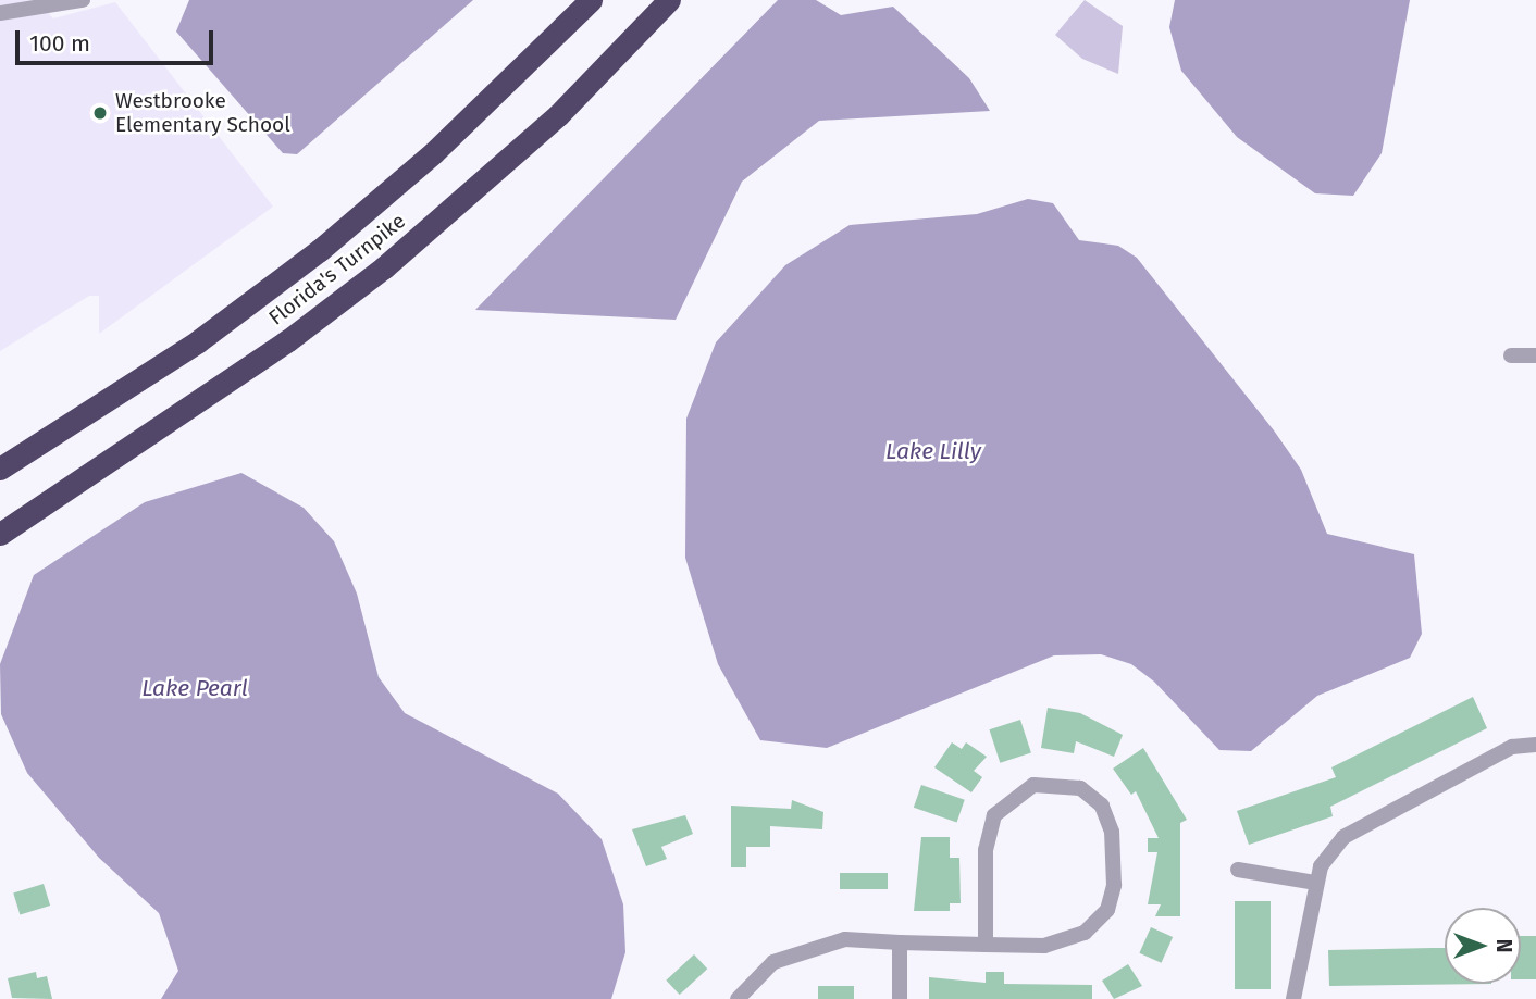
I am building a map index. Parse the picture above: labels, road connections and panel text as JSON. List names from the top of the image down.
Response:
{
  "streets": {
    "highway": ["Florida's Turnpike"]
  },
  "water": ["Lake Lilly", "Lake Pearl"],
  "places": ["Westbrooke Elementary School"],
  "scale_bar": "100 m",
  "north": "right"
}
